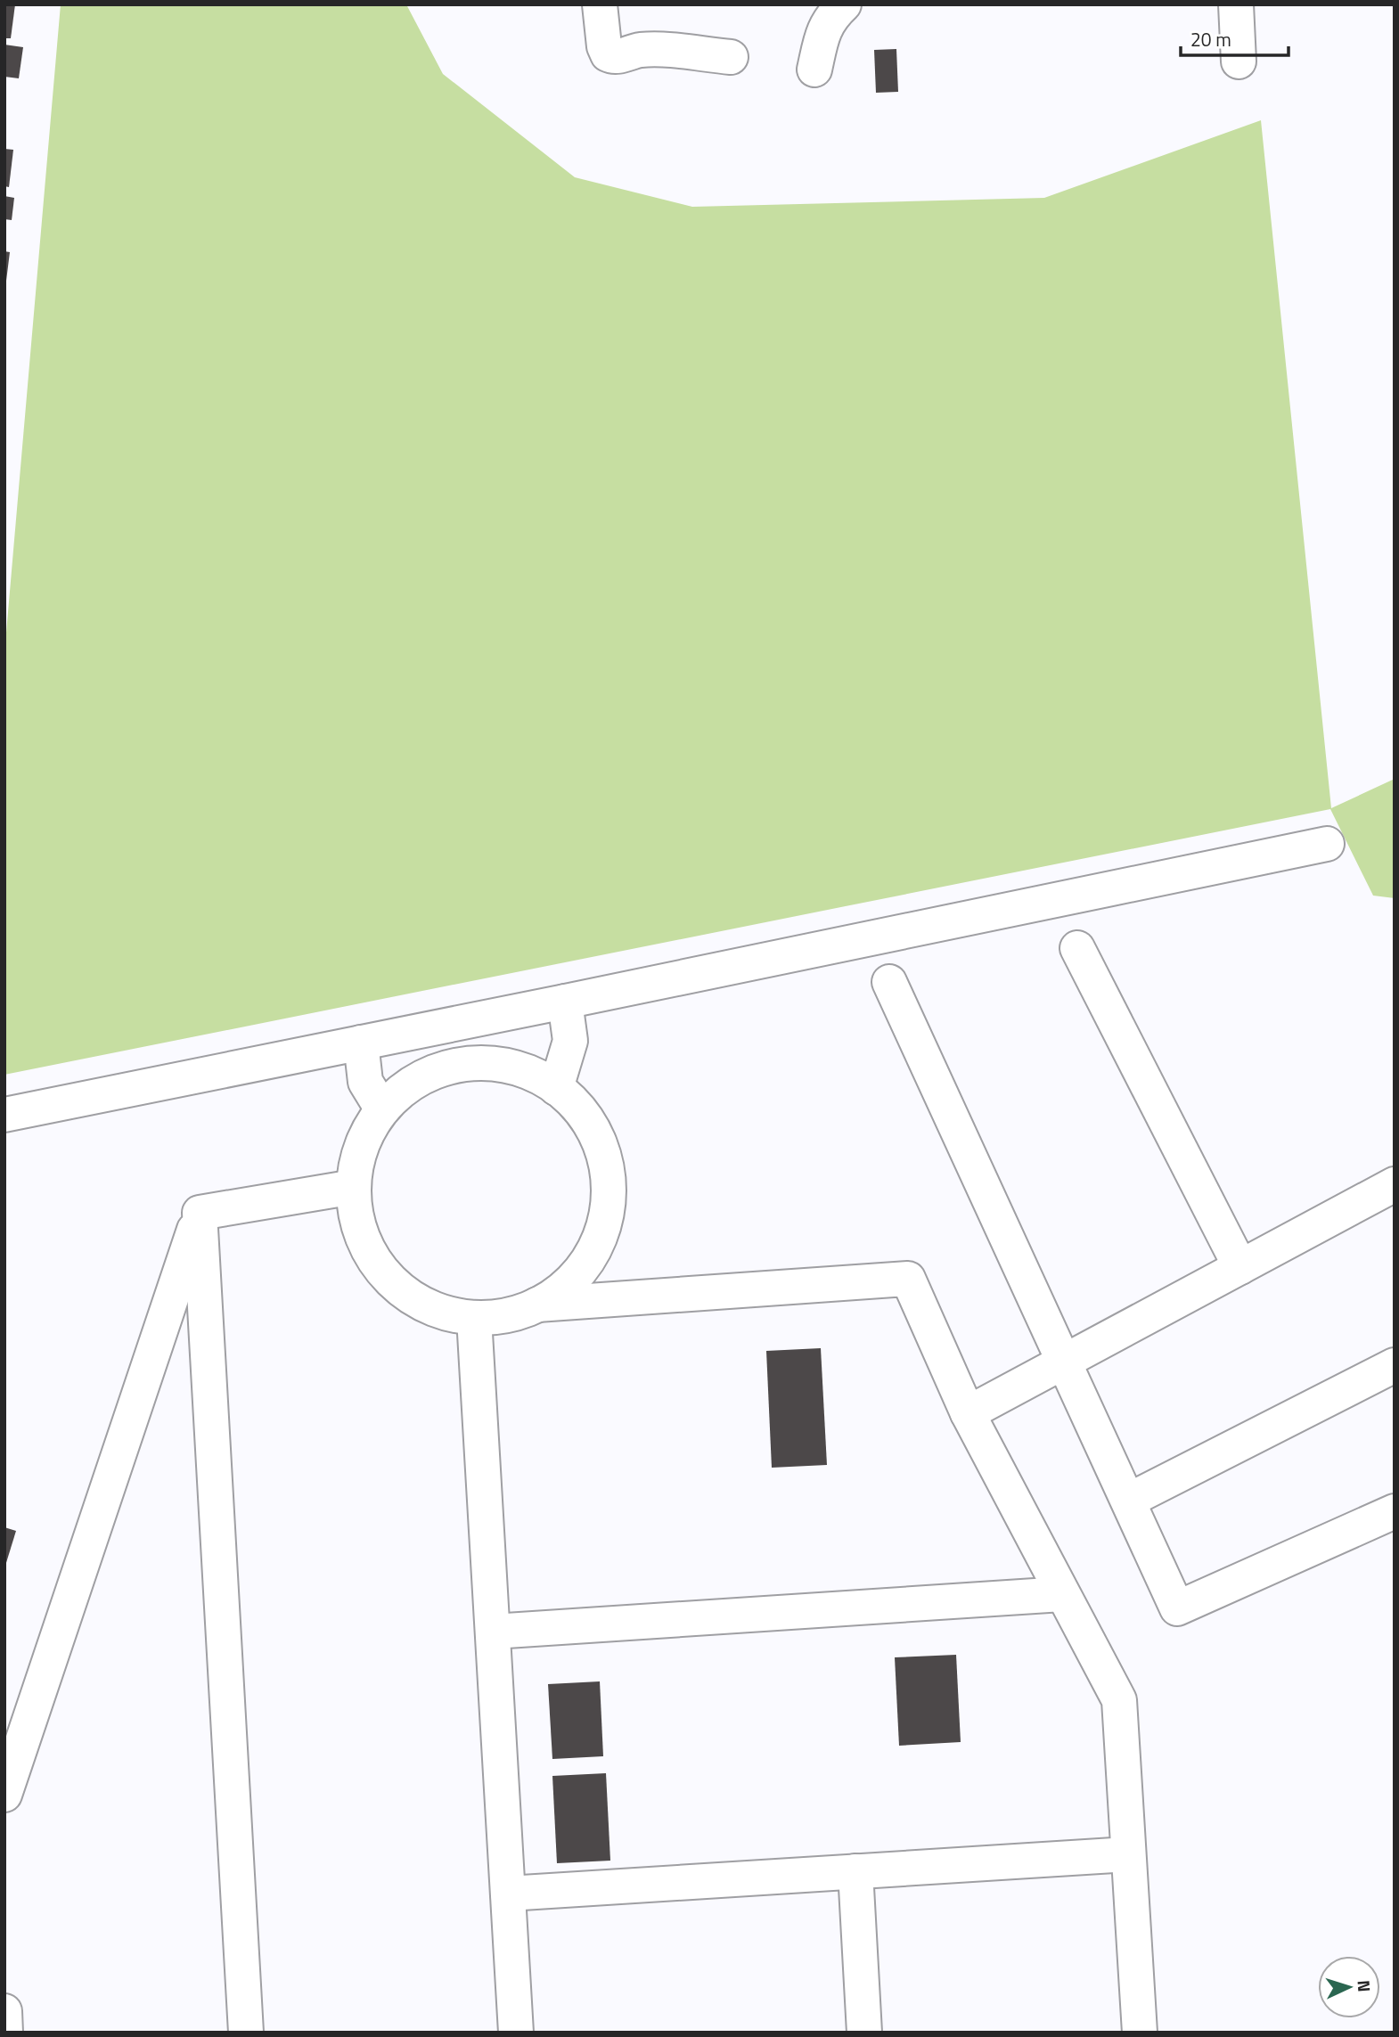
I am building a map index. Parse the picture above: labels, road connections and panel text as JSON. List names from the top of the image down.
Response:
{
  "scale_bar": "20 m",
  "north": "right"
}
